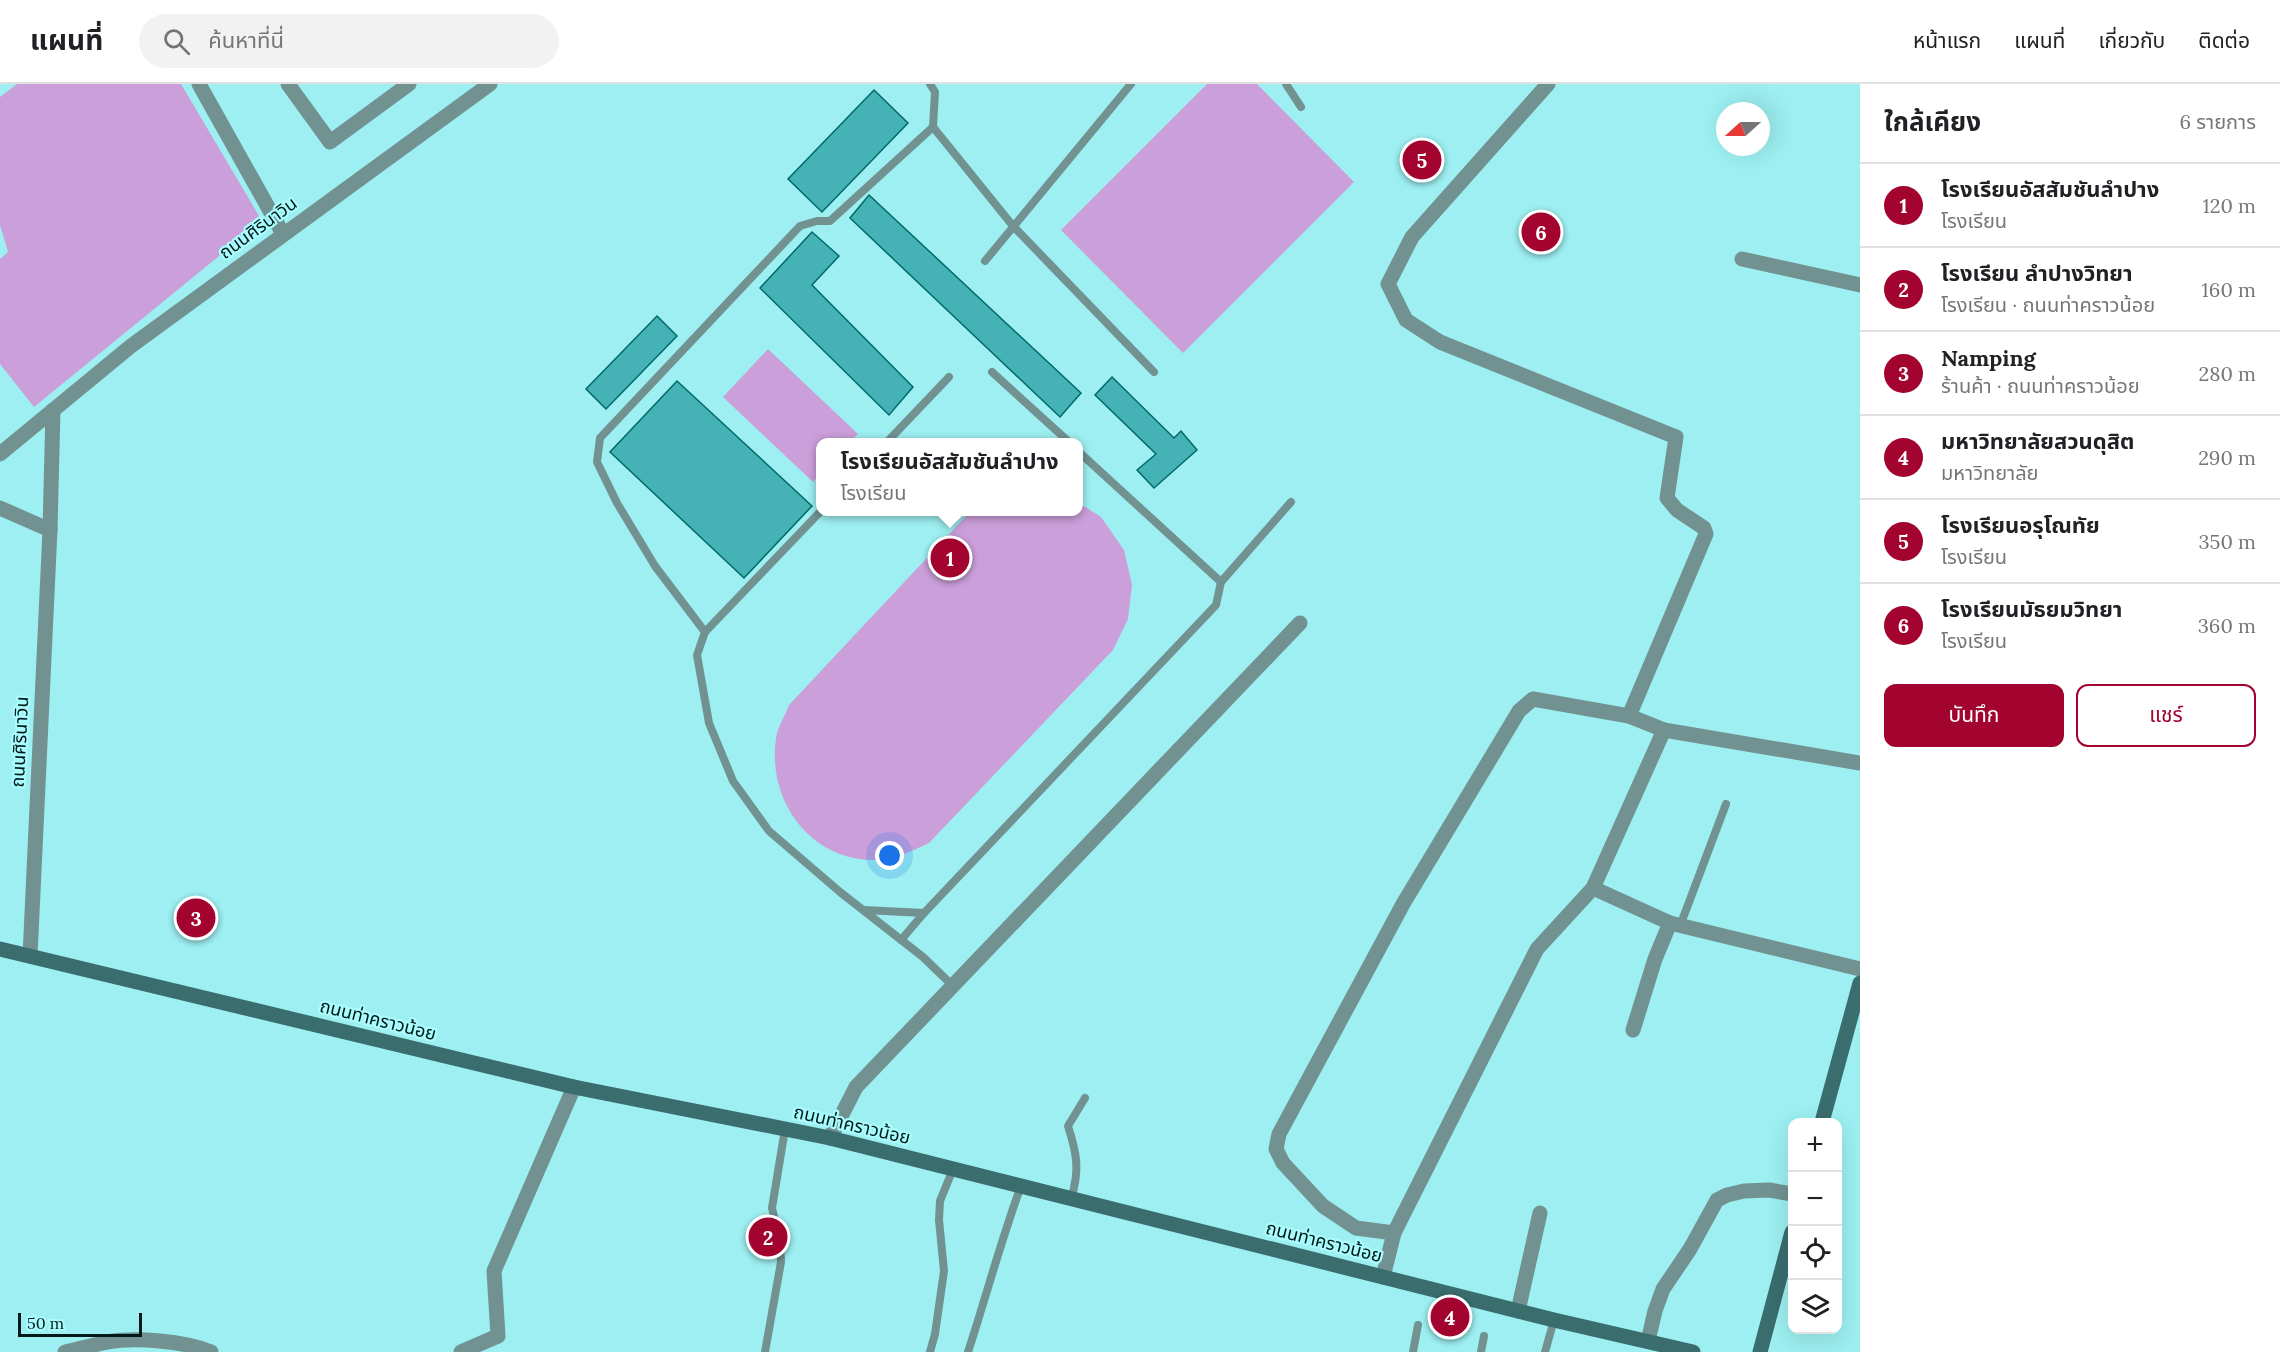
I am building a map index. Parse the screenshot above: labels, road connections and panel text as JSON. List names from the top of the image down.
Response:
{
  "streets": {
    "street": ["ถนนศิรินาวิน", "ถนนท่าคราวน้อย"]
  },
  "crossings": [
    ["ถนนศิรินาวิน", "ถนนท่าคราวน้อย"]
  ],
  "scale_bar": "50 m",
  "north": "left",
  "page": {
    "header": "แผนที่",
    "search": "ค้นหาที่นี่",
    "nav": [
      "หน้าแรก",
      "แผนที่",
      "เกี่ยวกับ",
      "ติดต่อ"
    ],
    "heading": ["ใกล้เคียง", "6 รายการ"],
    "pins": [
      "5",
      "6",
      "1",
      "3",
      "2",
      "4"
    ],
    "list": [
      {
        "mark": "1",
        "name": "โรงเรียนอัสสัมชันลำปาง",
        "note": "โรงเรียน",
        "value": "120 m"
      },
      {
        "mark": "2",
        "name": "โรงเรียน ลำปางวิทยา",
        "note": "โรงเรียน · ถนนท่าคราวน้อย",
        "value": "160 m"
      },
      {
        "mark": "3",
        "name": "Namping",
        "note": "ร้านค้า · ถนนท่าคราวน้อย",
        "value": "280 m"
      },
      {
        "mark": "4",
        "name": "มหาวิทยาลัยสวนดุสิต",
        "note": "มหาวิทยาลัย",
        "value": "290 m"
      },
      {
        "mark": "5",
        "name": "โรงเรียนอรุโณทัย",
        "note": "โรงเรียน",
        "value": "350 m"
      },
      {
        "mark": "6",
        "name": "โรงเรียนมัธยมวิทยา",
        "note": "โรงเรียน",
        "value": "360 m"
      }
    ],
    "popup": ["โรงเรียนอัสสัมชันลำปาง", "โรงเรียน"],
    "buttons": ["บันทึก", "แชร์"],
    "map_buttons": ["+", "−"],
    "scale": "50 m"
  }
}
